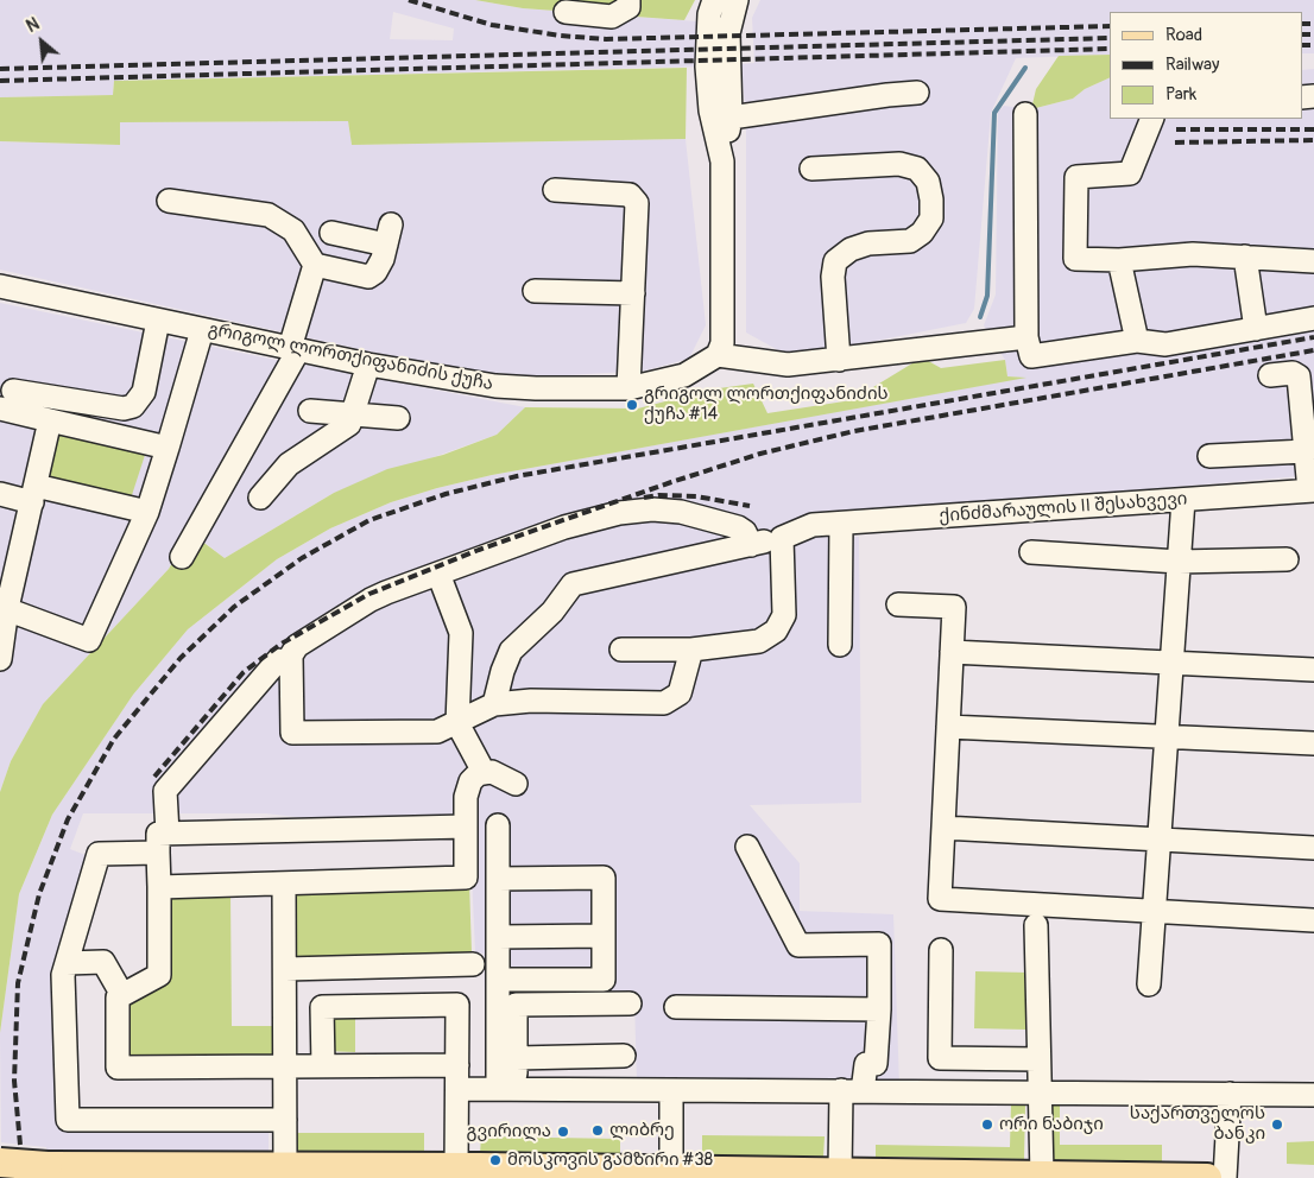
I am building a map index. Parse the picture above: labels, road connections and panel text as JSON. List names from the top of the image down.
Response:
{
  "streets": {
    "street": ["გრიგოლ ლორთქიფანიძის ქუჩა", "ქინძმარაულის II შესახვევი"]
  },
  "places": [
    "გრიგოლ ლორთქიფანიძის ქუჩა #14",
    "ორი ნაბიჯი",
    "საქართველოს ბანკი",
    "ლიბრე",
    "გვირილა",
    "მოსკოვის გამზირი #38"
  ],
  "legend": ["Road", "Railway", "Park"],
  "north": "top left"
}
